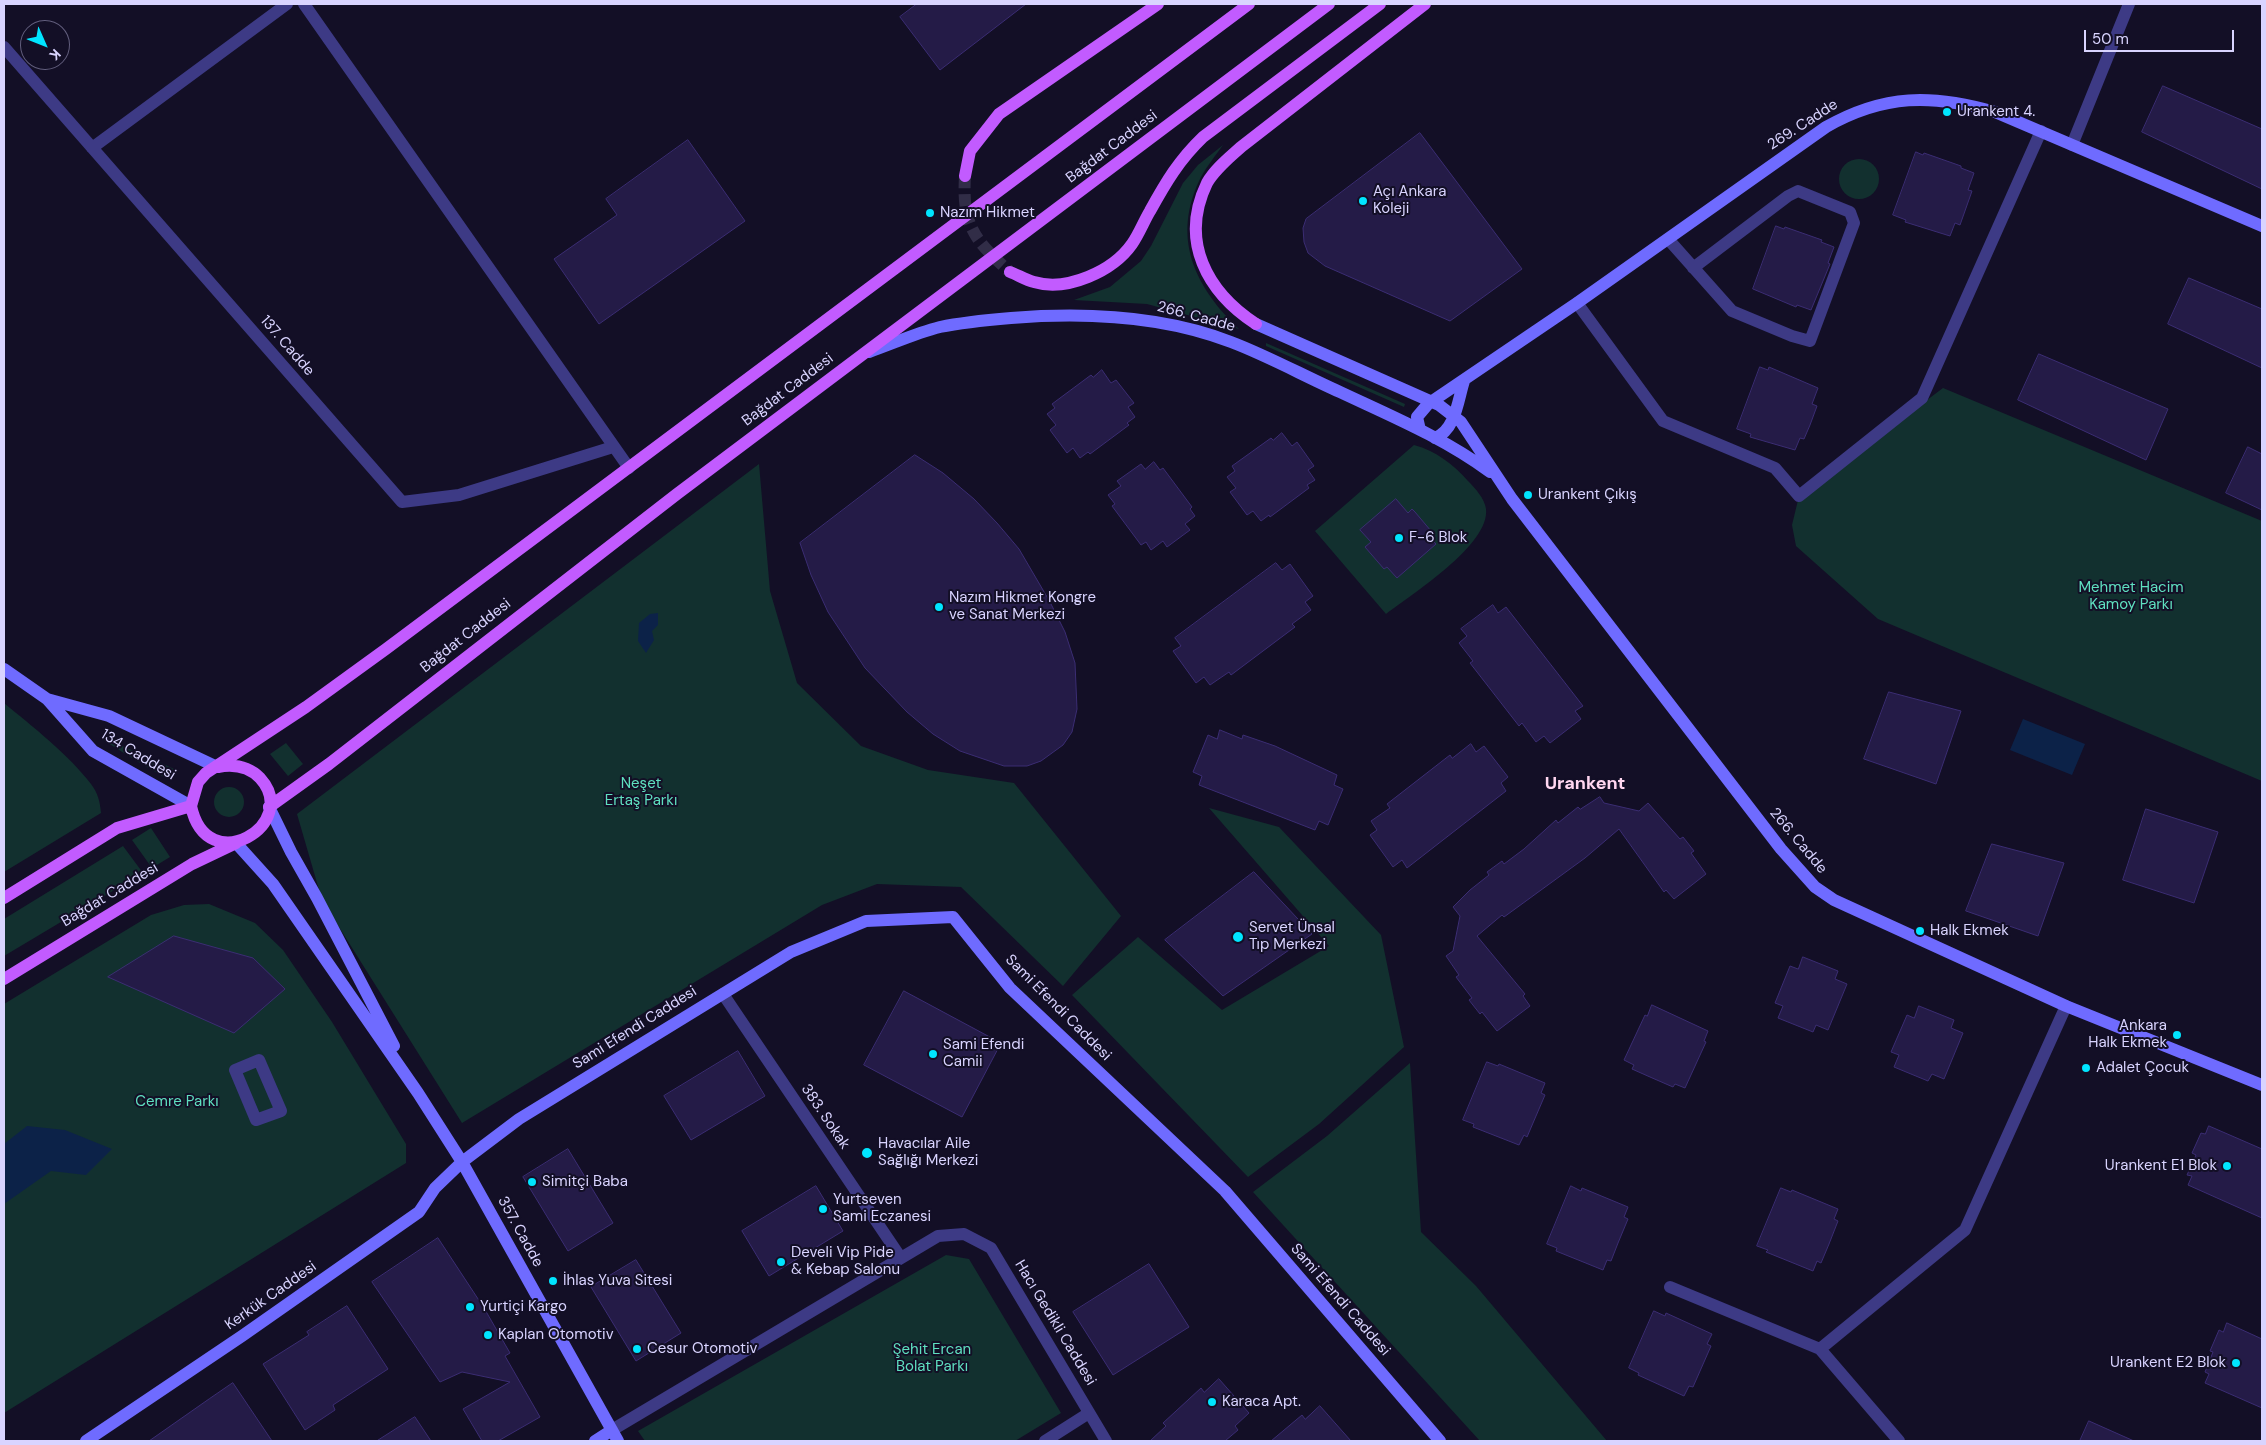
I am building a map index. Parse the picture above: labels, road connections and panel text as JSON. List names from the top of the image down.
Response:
{
  "streets": {
    "main road": [
      "269. Cadde",
      "Bağdat Caddesi",
      "266. Cadde",
      "134 Caddesi",
      "Sami Efendi Caddesi",
      "357. Cadde",
      "Kerkük Caddesi"
    ],
    "street": ["137. Cadde", "383. Sokak", "Hacı Gedikli Caddesi"]
  },
  "crossings": [
    ["269. Cadde", "266. Cadde"],
    ["Bağdat Caddesi", "266. Cadde"],
    ["Bağdat Caddesi", "134 Caddesi"],
    ["Sami Efendi Caddesi", "383. Sokak"],
    ["Sami Efendi Caddesi", "357. Cadde"],
    ["Sami Efendi Caddesi", "Kerkük Caddesi"],
    ["383. Sokak", "Hacı Gedikli Caddesi"],
    ["357. Cadde", "Kerkük Caddesi"]
  ],
  "districts": ["Urankent"],
  "parks": [
    "Mehmet Hacim Kamoy Parkı",
    "Neşet Ertaş Parkı",
    "Cemre Parkı",
    "Şehit Ercan Bolat Parkı"
  ],
  "places": [
    "Urankent 4.",
    "Açı Ankara Koleji",
    "Nazım Hikmet",
    "Urankent Çıkış",
    "F-6 Blok",
    "Nazım Hikmet Kongre ve Sanat Merkezi",
    "Halk Ekmek",
    "Servet Ünsal Tıp Merkezi",
    "Ankara Halk Ekmek",
    "Sami Efendi Camii",
    "Adalet Çocuk",
    "Havacılar Aile Sağlığı Merkezi",
    "Urankent E1 Blok",
    "Simitçi Baba",
    "Yurtseven Sami Eczanesi",
    "Develi Vip Pide & Kebap Salonu",
    "İhlas Yuva Sitesi",
    "Yurtiçi Kargo",
    "Kaplan Otomotiv",
    "Cesur Otomotiv",
    "Urankent E2 Blok",
    "Karaca Apt."
  ],
  "scale_bar": "50 m",
  "north": "bottom right"
}
